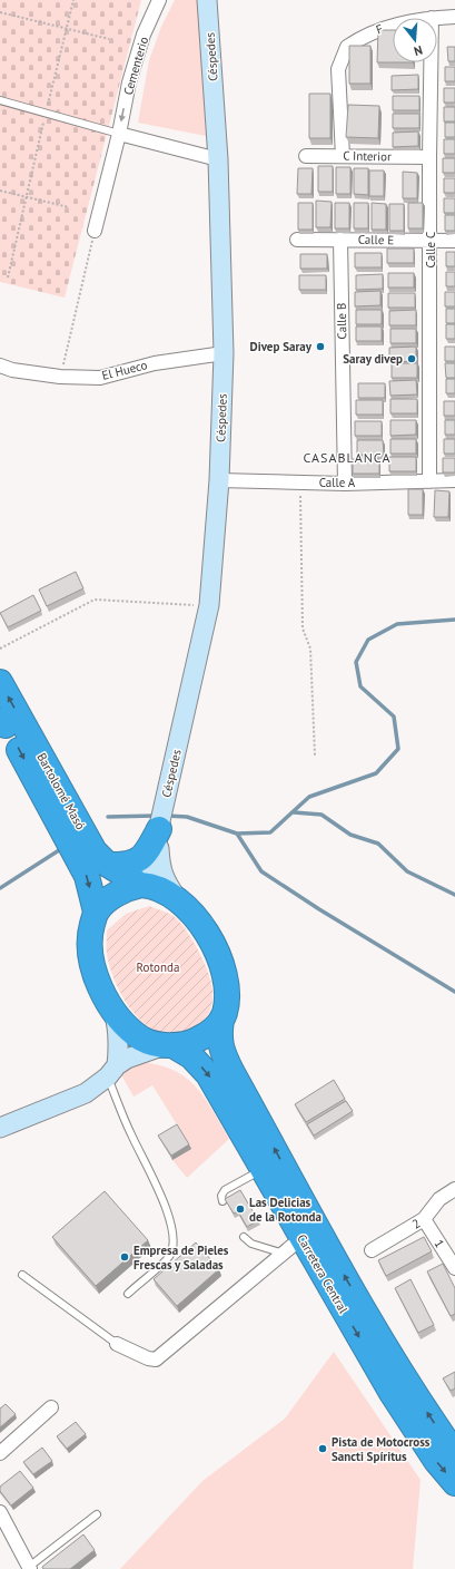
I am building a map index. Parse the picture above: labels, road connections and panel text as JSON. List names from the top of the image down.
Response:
{
  "streets": {
    "highway": ["Bartolomé Masó", "Carretera Central"],
    "street": [
      "F",
      "Céspedes",
      "Cementerio",
      "C Interior",
      "Calle E",
      "Calle C",
      "Calle B",
      "El Hueco",
      "Calle A",
      "2",
      "1"
    ]
  },
  "crossings": [
    ["F", "C Interior"],
    ["Céspedes", "El Hueco"],
    ["Céspedes", "Calle A"],
    ["Céspedes", "Bartolomé Masó"],
    ["Céspedes", "Carretera Central"],
    ["C Interior", "Calle C"],
    ["Calle E", "Calle C"],
    ["Calle E", "Calle B"],
    ["Calle C", "Calle A"],
    ["Calle B", "Calle A"],
    ["Bartolomé Masó", "Carretera Central"],
    ["2", "1"]
  ],
  "one_way": ["Cementerio"],
  "districts": ["CASABLANCA"],
  "parks": ["Rotonda"],
  "places": [
    "Divep Saray",
    "Saray divep",
    "Las Delicias de la Rotonda",
    "Empresa de Pieles Frescas y Saladas",
    "Pista de Motocross Sancti Spíritus"
  ],
  "north": "bottom"
}
